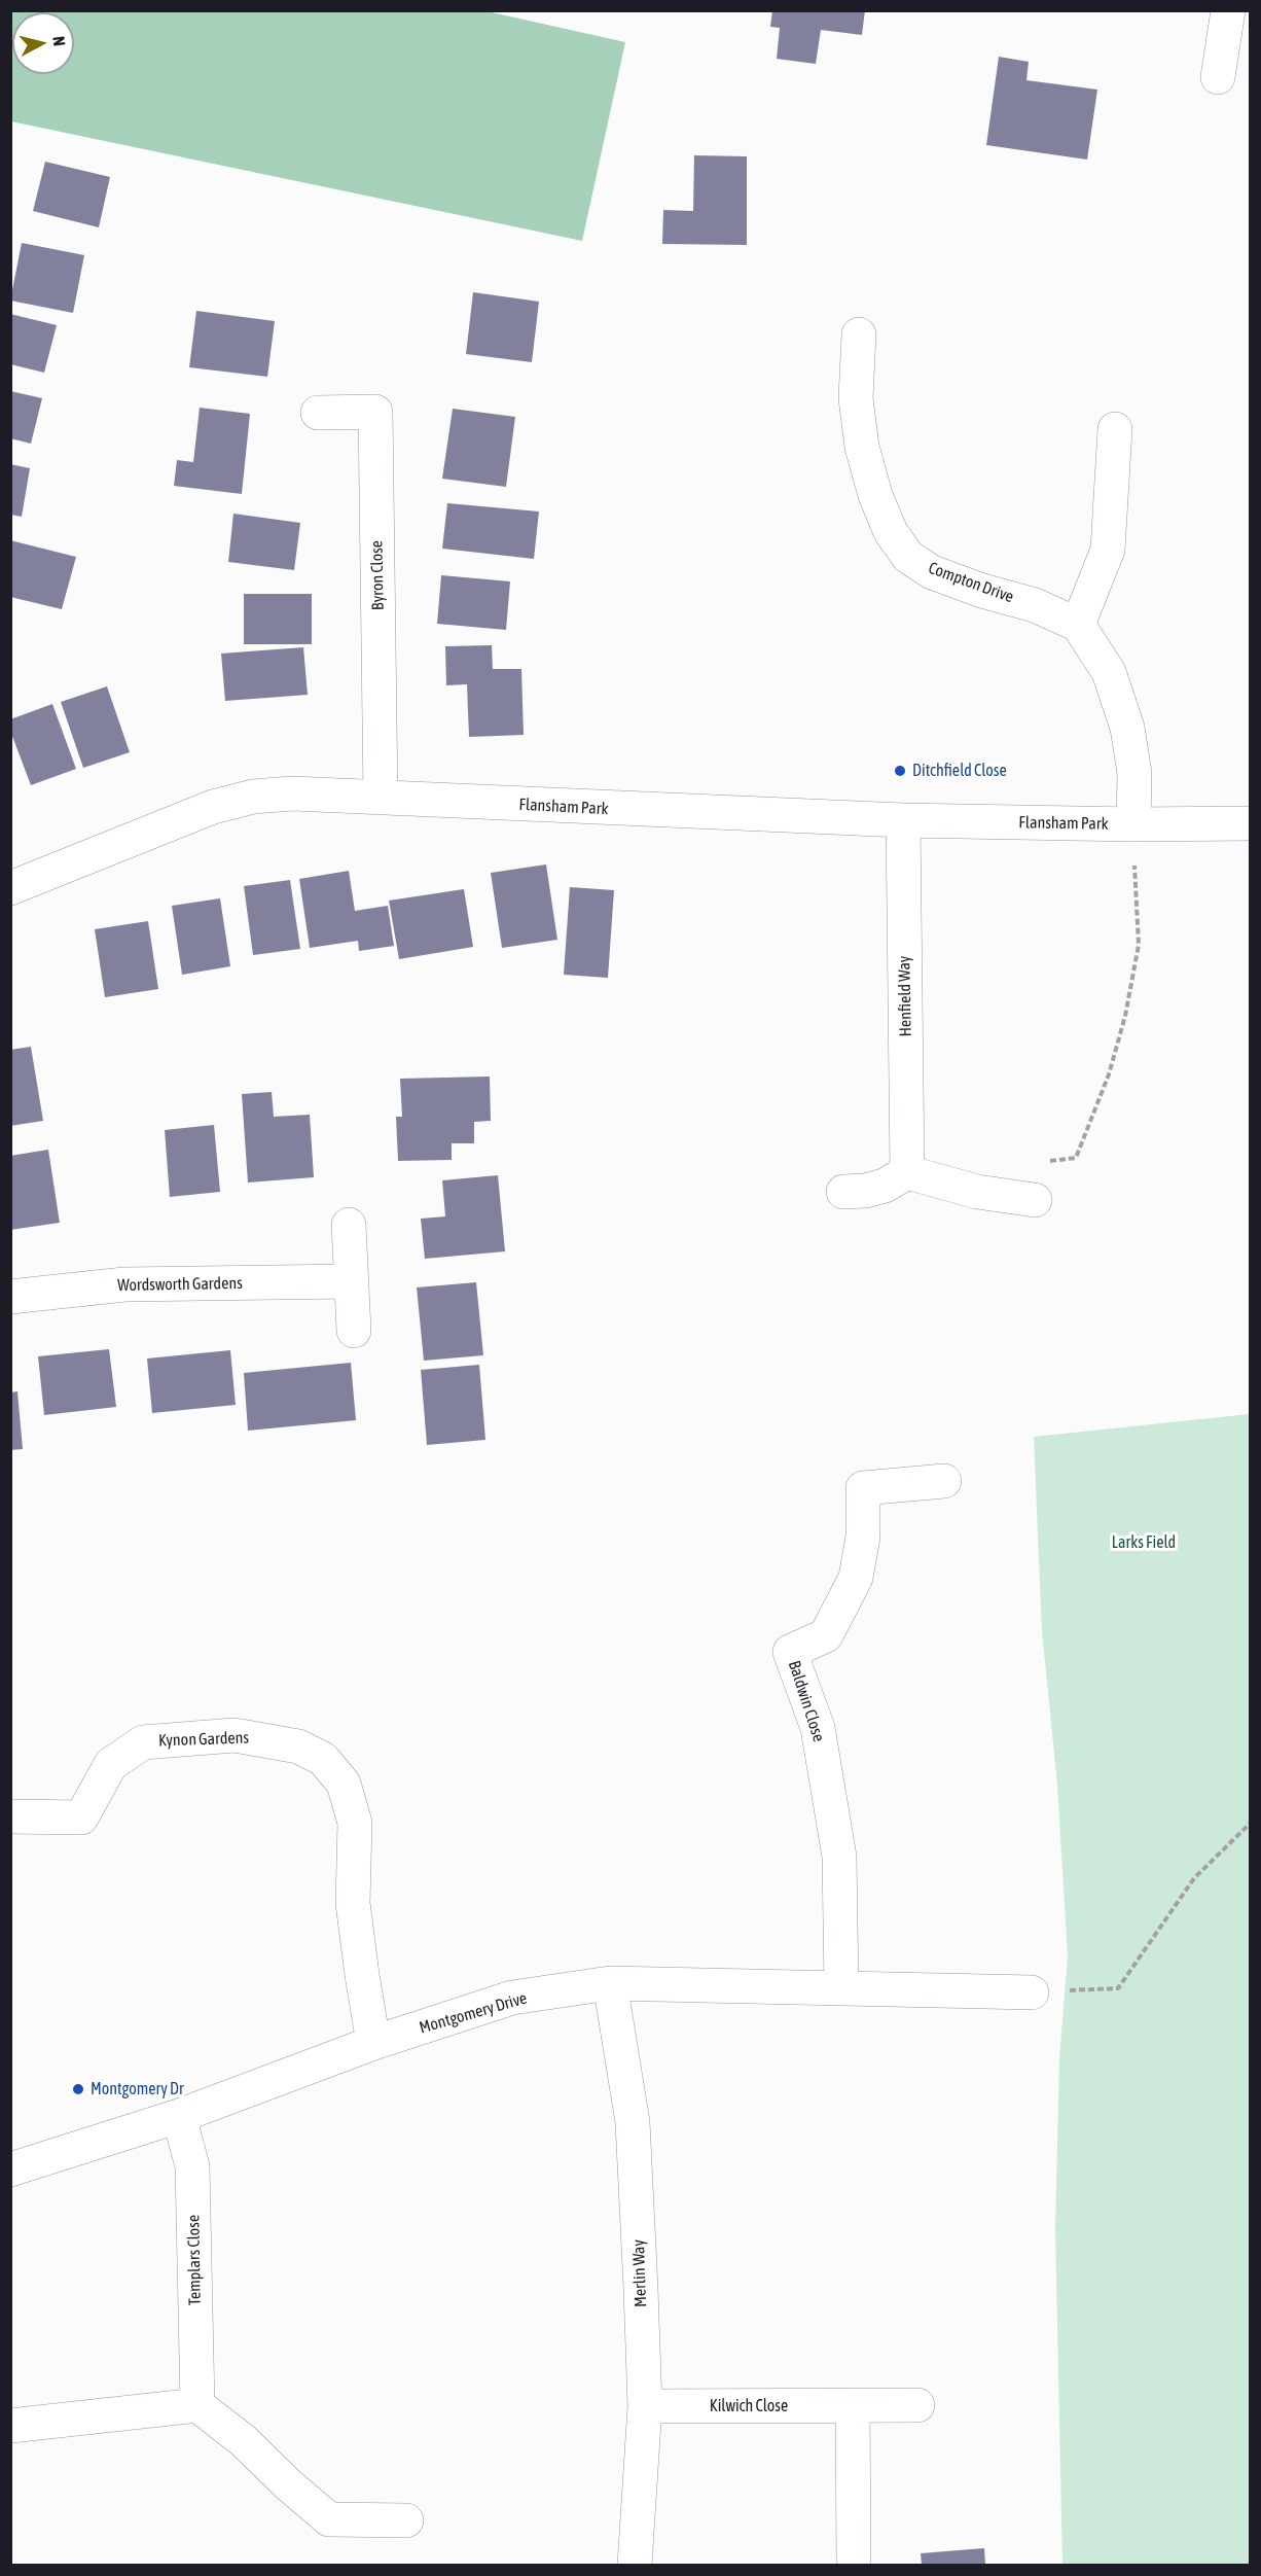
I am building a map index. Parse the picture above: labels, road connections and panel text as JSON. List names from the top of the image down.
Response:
{
  "streets": {
    "street": [
      "Byron Close",
      "Compton Drive",
      "Flansham Park",
      "Henfield Way",
      "Wordsworth Gardens",
      "Baldwin Close",
      "Kynon Gardens",
      "Montgomery Drive",
      "Templars Close",
      "Merlin Way",
      "Kilwich Close"
    ]
  },
  "crossings": [
    ["Byron Close", "Flansham Park"],
    ["Flansham Park", "Henfield Way"],
    ["Baldwin Close", "Montgomery Drive"],
    ["Kynon Gardens", "Montgomery Drive"],
    ["Montgomery Drive", "Templars Close"],
    ["Montgomery Drive", "Merlin Way"],
    ["Merlin Way", "Kilwich Close"]
  ],
  "parks": ["Larks Field"],
  "places": ["Ditchfield Close", "Montgomery Dr"],
  "north": "right"
}
